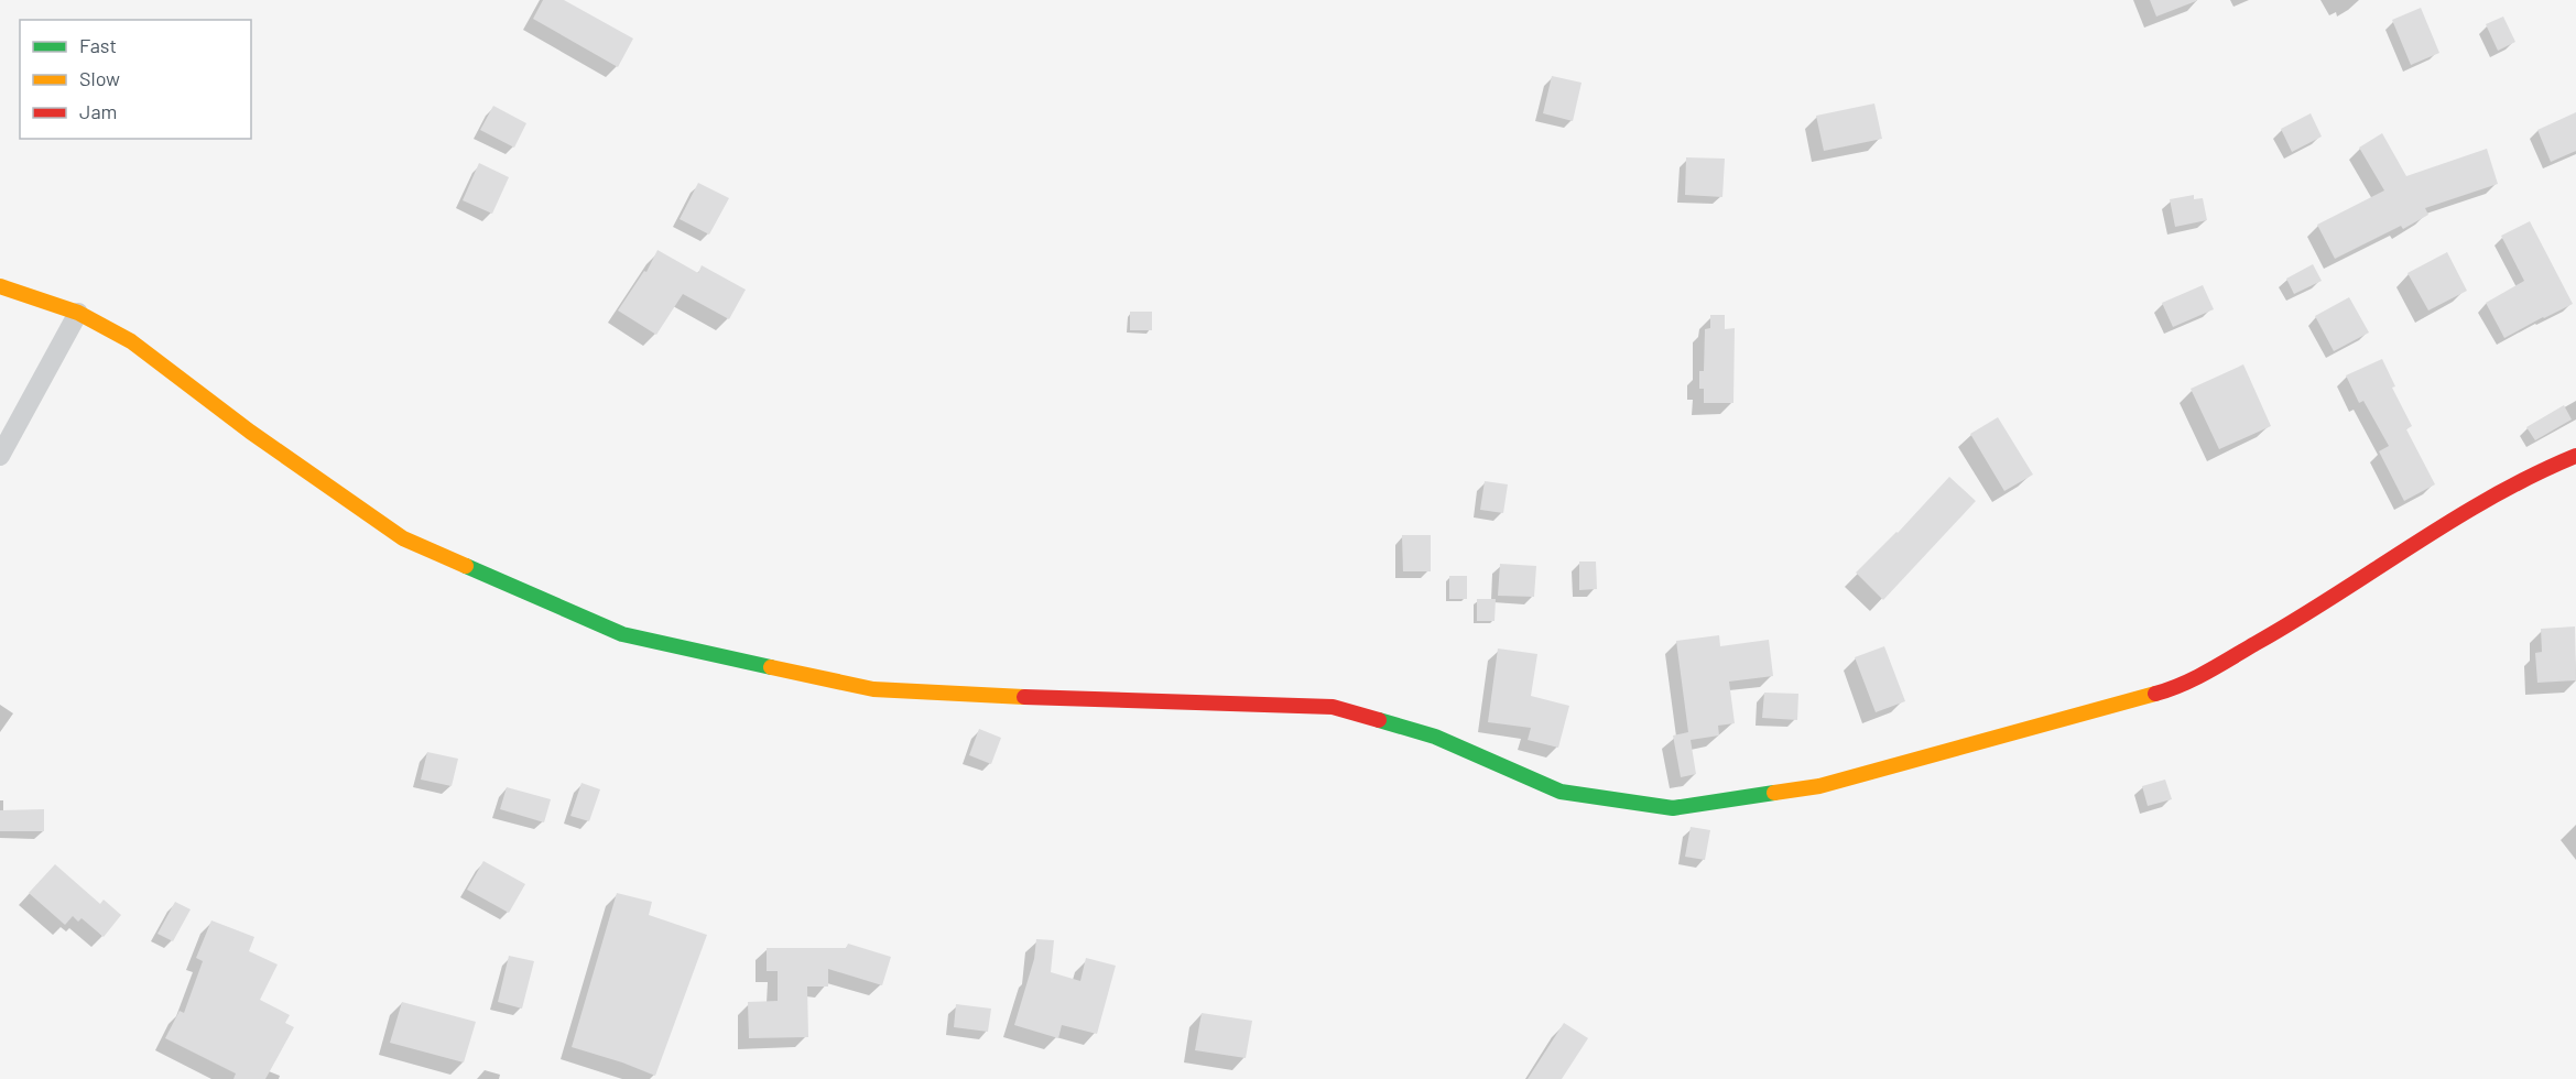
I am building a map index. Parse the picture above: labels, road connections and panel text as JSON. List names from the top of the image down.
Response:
{
  "legend": ["Fast", "Slow", "Jam"]
}
